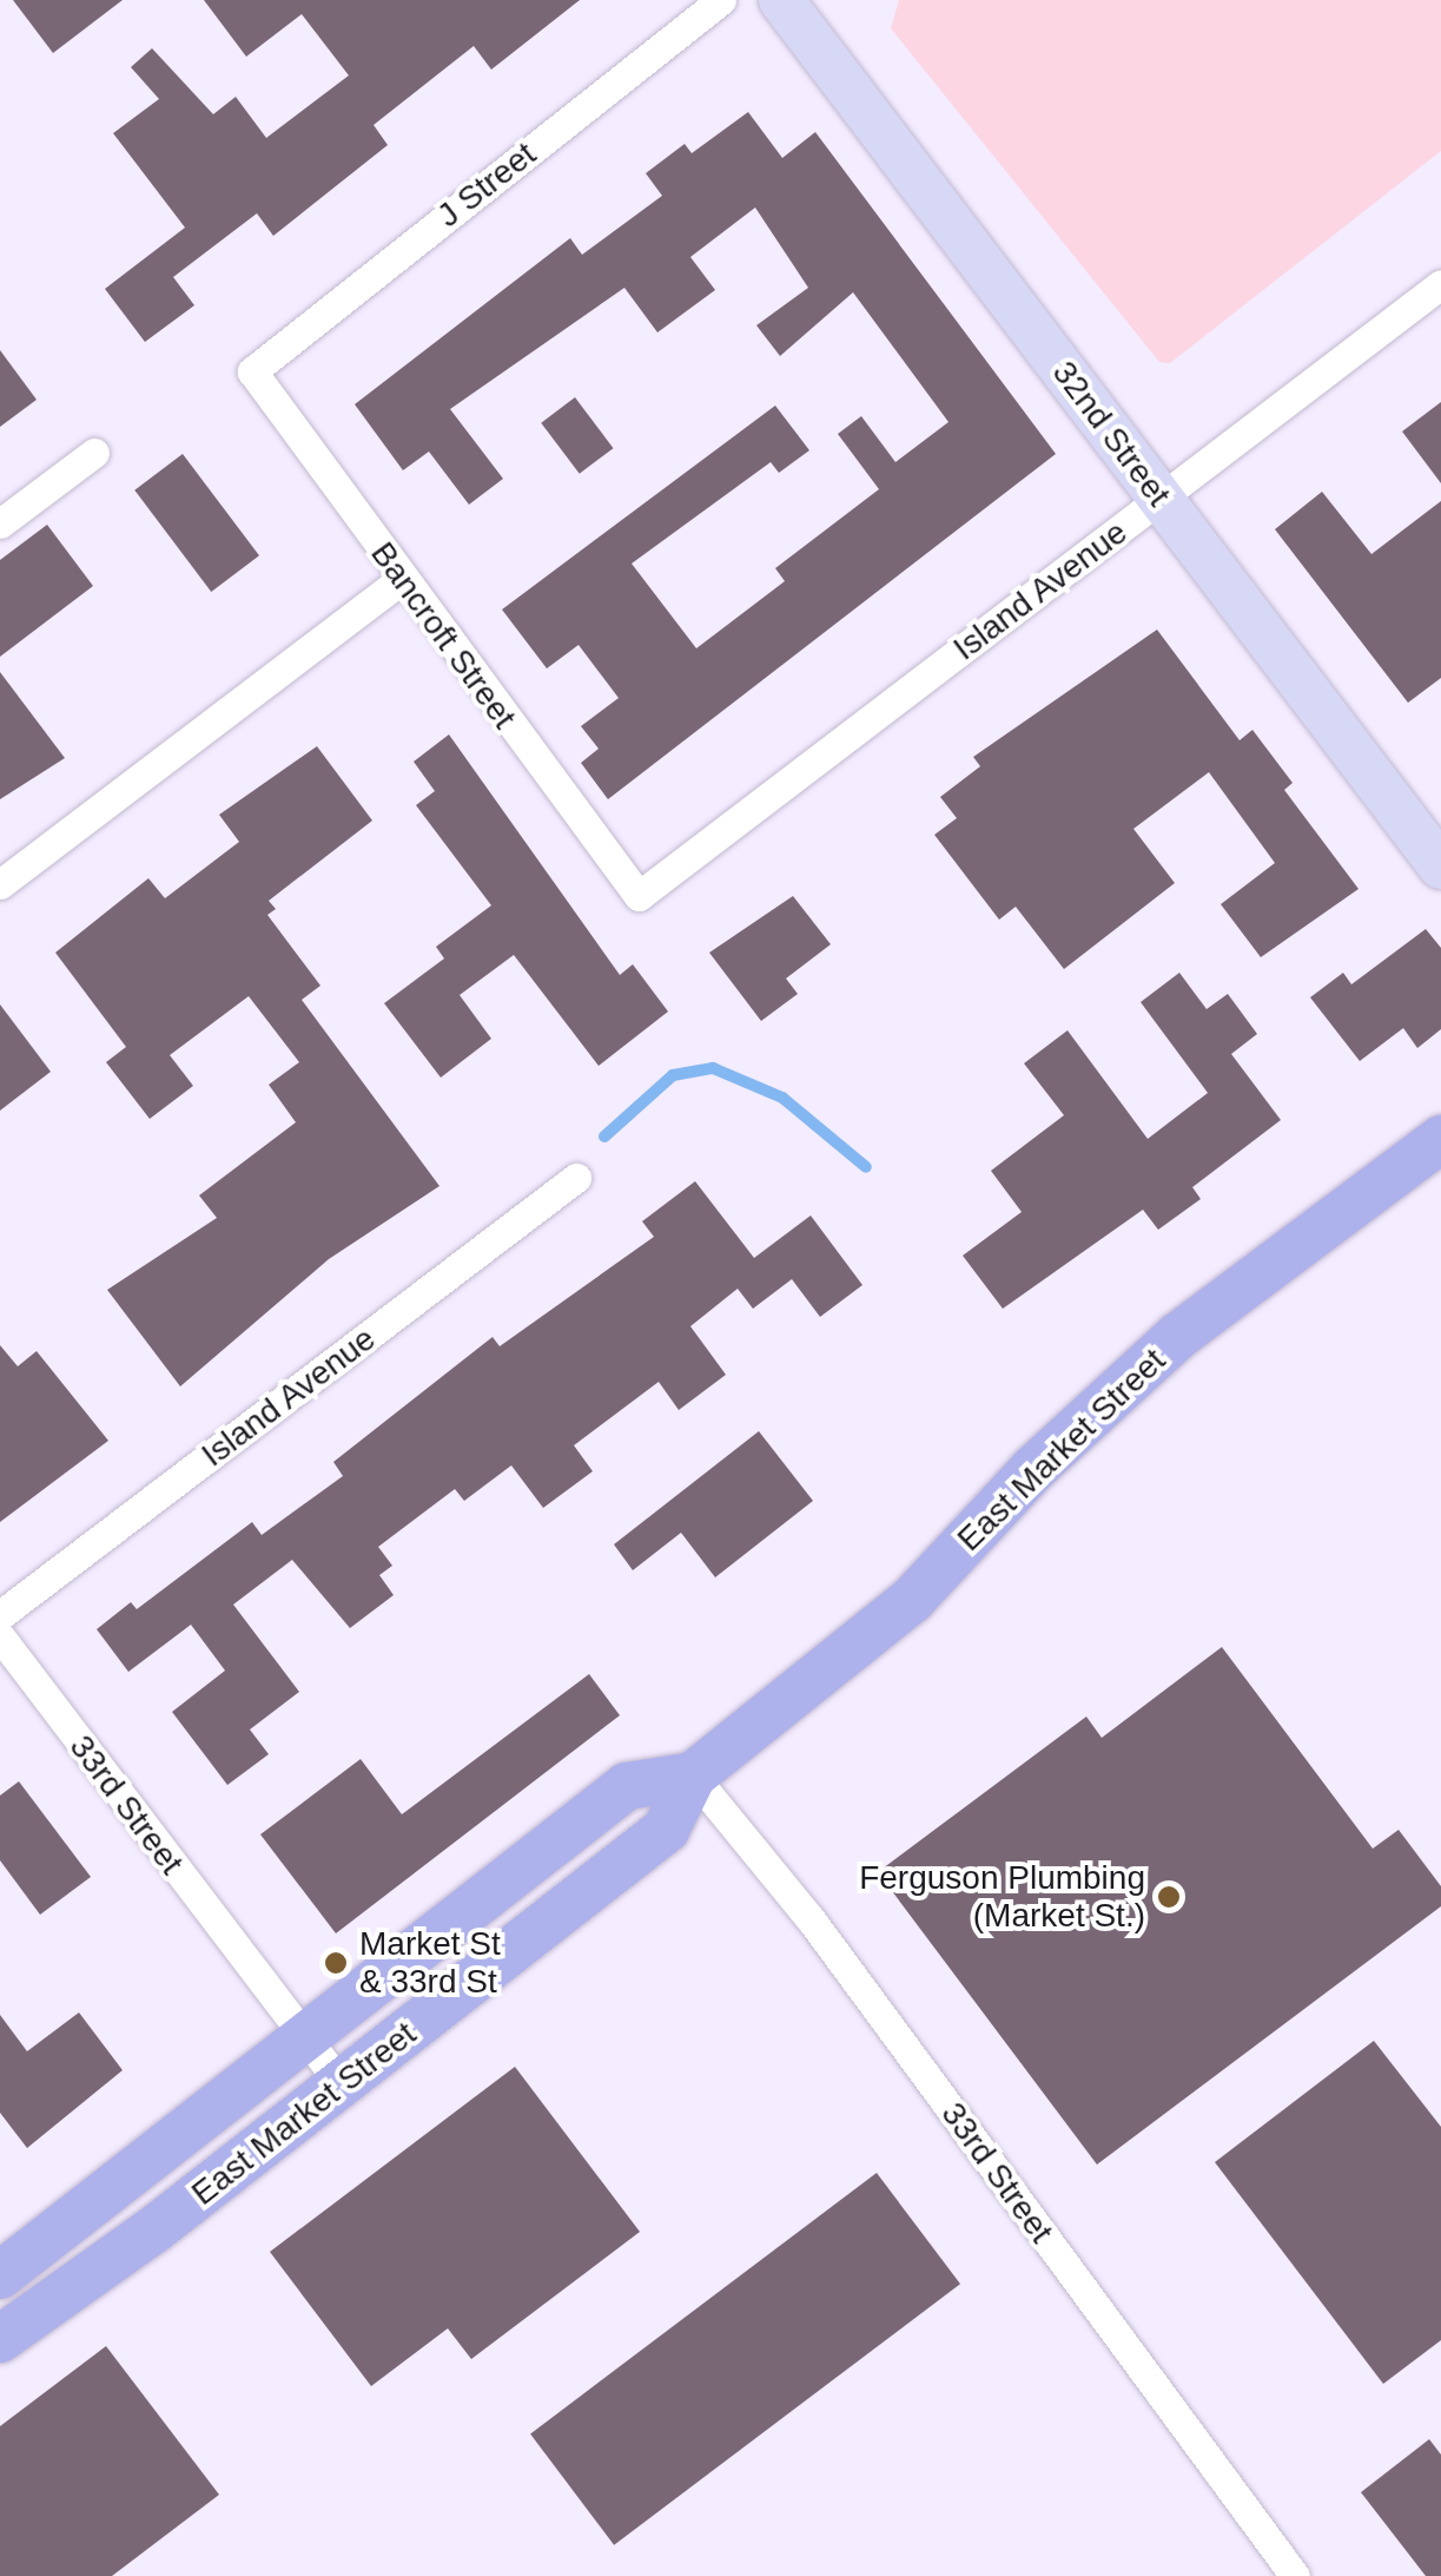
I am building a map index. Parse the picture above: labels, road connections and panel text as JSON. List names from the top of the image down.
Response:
{
  "streets": {
    "main road": ["32nd Street", "East Market Street"],
    "street": [
      "J Street",
      "Island Avenue",
      "Bancroft Street",
      "33rd Street"
    ]
  },
  "crossings": [
    ["J Street", "Bancroft Street"],
    ["32nd Street", "Island Avenue"],
    ["Island Avenue", "Bancroft Street"],
    ["East Market Street", "33rd Street"]
  ],
  "places": ["Ferguson Plumbing (Market St.)", "Market St & 33rd St"]
}
